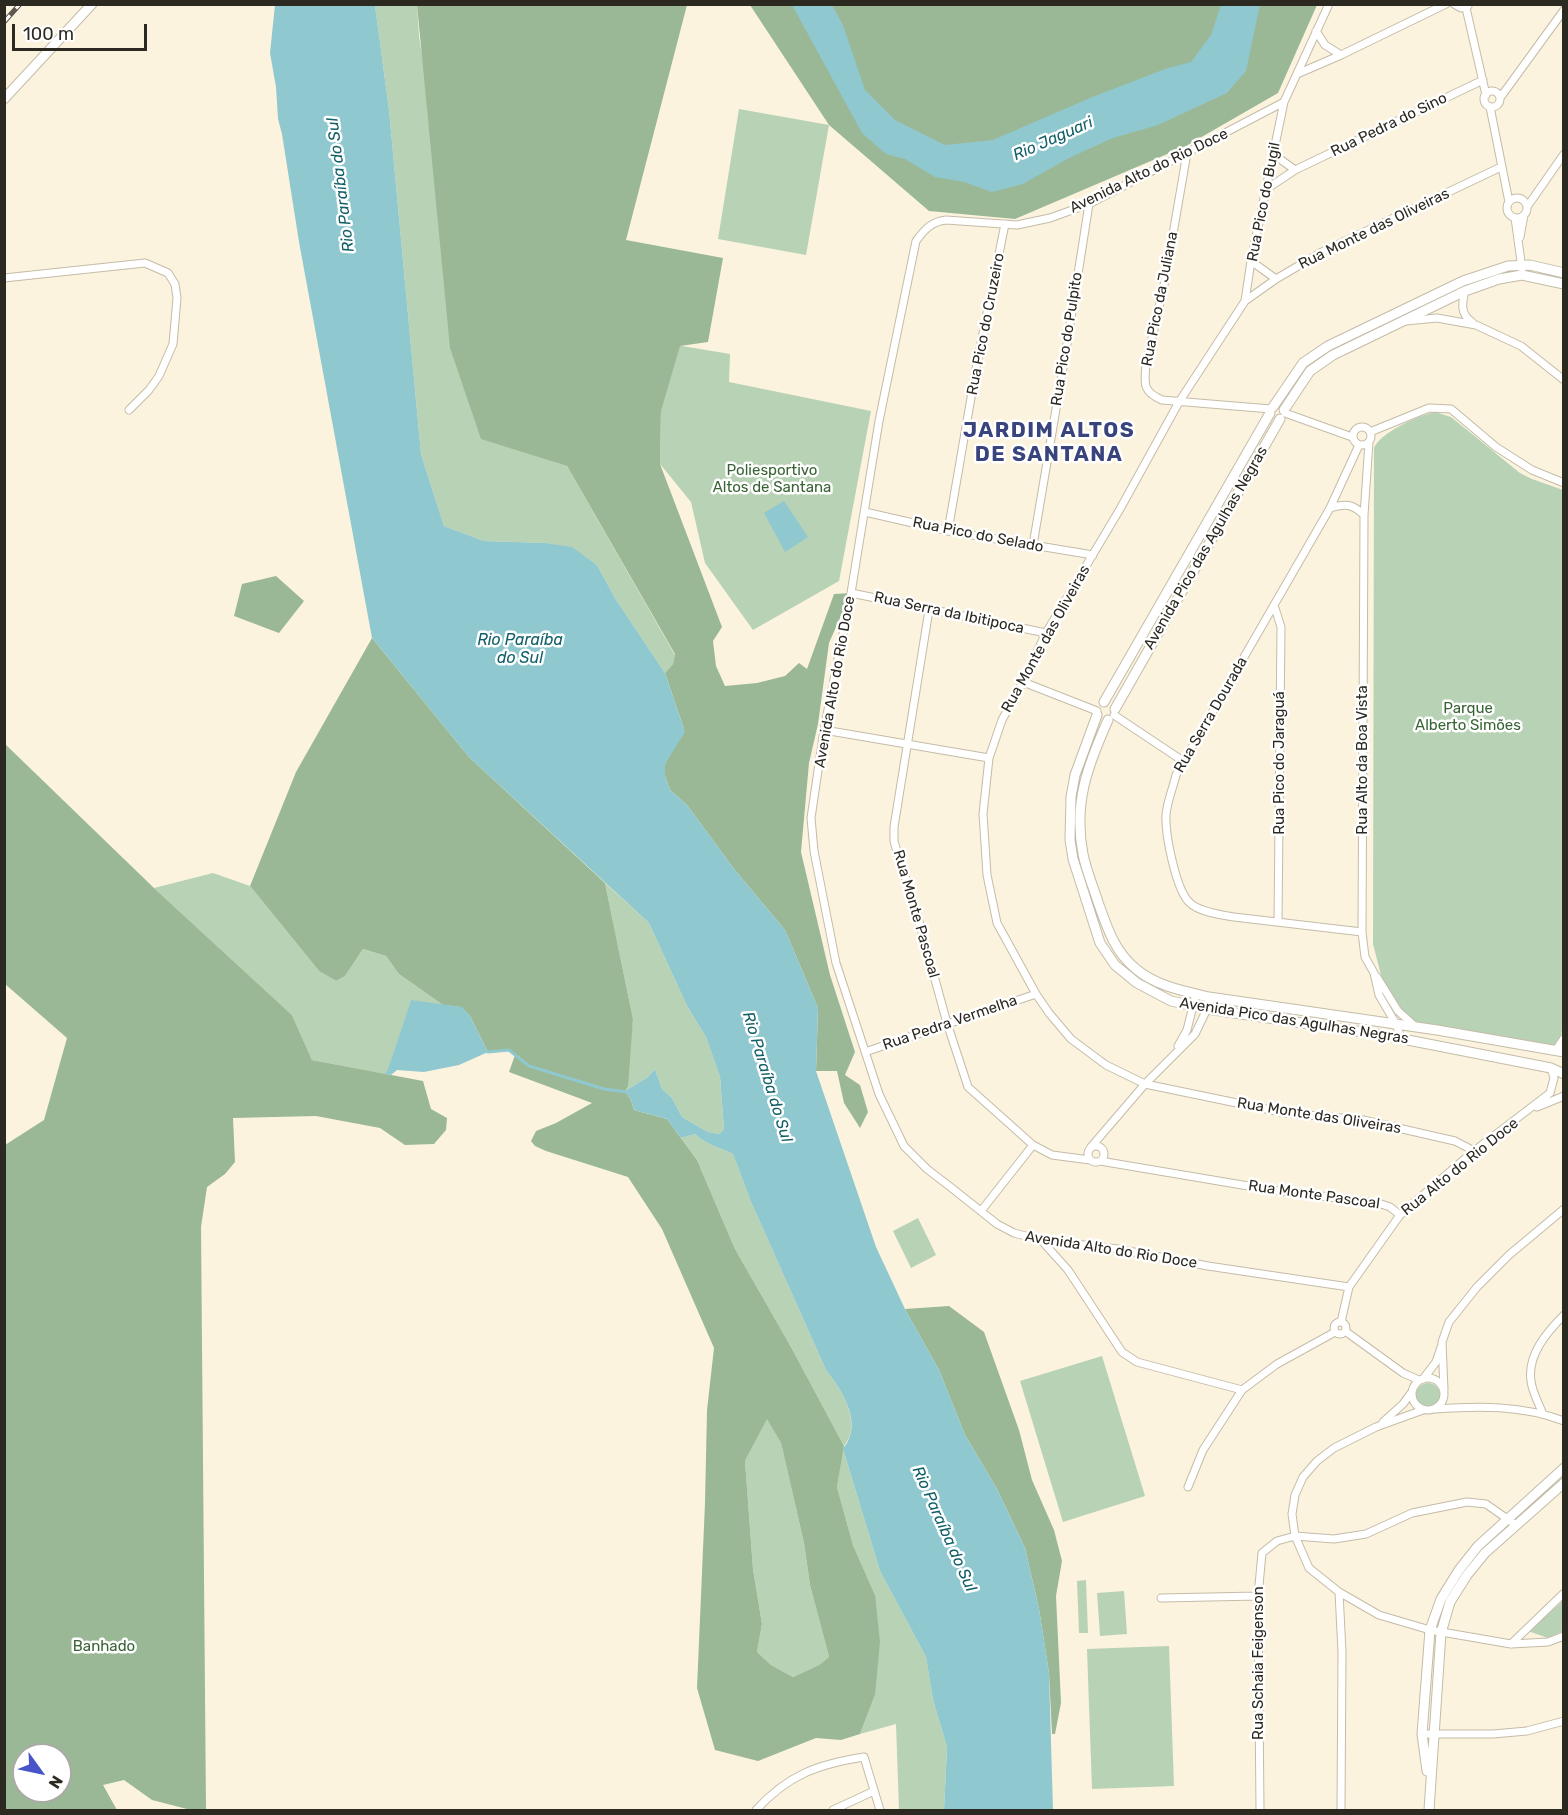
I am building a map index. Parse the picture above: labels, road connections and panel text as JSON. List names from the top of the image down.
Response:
{
  "streets": {
    "street": [
      "Rua Pedra do Sino",
      "Avenida Alto do Rio Doce",
      "Rua Pico do Bugil",
      "Rua Monte das Oliveiras",
      "Rua Pico da Juliana",
      "Rua Pico do Cruzeiro",
      "Rua Pico do Pulpito",
      "Rua Pico do Selado",
      "Avenida Pico das Agulhas Negras",
      "Rua Serra da Ibitipoca",
      "Rua Serra Dourada",
      "Rua Alto da Boa Vista",
      "Rua Pico do Jaraguá",
      "Rua Monte Pascoal",
      "Rua Pedra Vermelha",
      "Rua Alto do Rio Doce",
      "Rua Schaia Feigenson"
    ]
  },
  "crossings": [
    ["Rua Pedra do Sino", "Rua Pico do Bugil"],
    ["Avenida Alto do Rio Doce", "Rua Pico do Bugil"],
    ["Avenida Alto do Rio Doce", "Rua Pico da Juliana"],
    ["Avenida Alto do Rio Doce", "Rua Pico do Cruzeiro"],
    ["Avenida Alto do Rio Doce", "Rua Pico do Pulpito"],
    ["Avenida Alto do Rio Doce", "Rua Pico do Selado"],
    ["Avenida Alto do Rio Doce", "Rua Serra da Ibitipoca"],
    ["Avenida Alto do Rio Doce", "Rua Pedra Vermelha"],
    ["Avenida Alto do Rio Doce", "Rua Alto do Rio Doce"],
    ["Rua Pico do Bugil", "Rua Monte das Oliveiras"],
    ["Rua Monte das Oliveiras", "Rua Pico da Juliana"],
    ["Rua Monte das Oliveiras", "Rua Pico do Selado"],
    ["Rua Monte das Oliveiras", "Rua Serra da Ibitipoca"],
    ["Rua Monte das Oliveiras", "Rua Pedra Vermelha"],
    ["Rua Monte das Oliveiras", "Rua Alto do Rio Doce"],
    ["Rua Pico da Juliana", "Avenida Pico das Agulhas Negras"],
    ["Rua Pico do Cruzeiro", "Rua Pico do Selado"],
    ["Rua Pico do Pulpito", "Rua Pico do Selado"],
    ["Avenida Pico das Agulhas Negras", "Rua Alto da Boa Vista"],
    ["Rua Serra da Ibitipoca", "Rua Monte Pascoal"],
    ["Rua Serra Dourada", "Rua Alto da Boa Vista"],
    ["Rua Serra Dourada", "Rua Pico do Jaraguá"],
    ["Rua Monte Pascoal", "Rua Pedra Vermelha"],
    ["Rua Monte Pascoal", "Rua Alto do Rio Doce"]
  ],
  "districts": ["JARDIM ALTOS DE SANTANA"],
  "water": ["Rio Jaguari", "Rio Paraíba do Sul"],
  "parks": ["Poliesportivo Altos de Santana", "Parque Alberto Simões", "Banhado"],
  "scale_bar": "100 m",
  "north": "bottom right"
}
